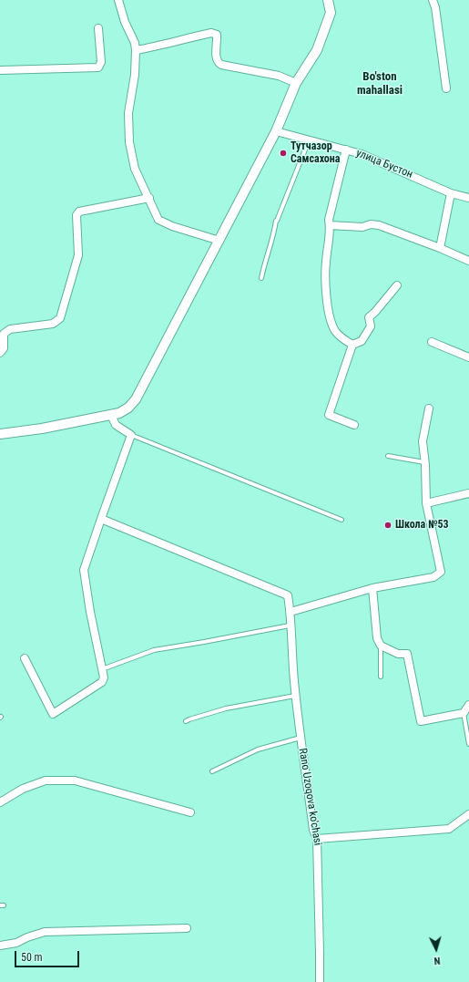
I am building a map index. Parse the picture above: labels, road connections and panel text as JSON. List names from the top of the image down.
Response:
{
  "streets": {
    "street": ["улица Бустон", "Rano Uzoqova ko'chasi"]
  },
  "districts": ["Bo'ston mahallasi"],
  "places": ["Тутчазор Самсахона", "Школа №53"],
  "scale_bar": "50 m",
  "north": "bottom"
}
